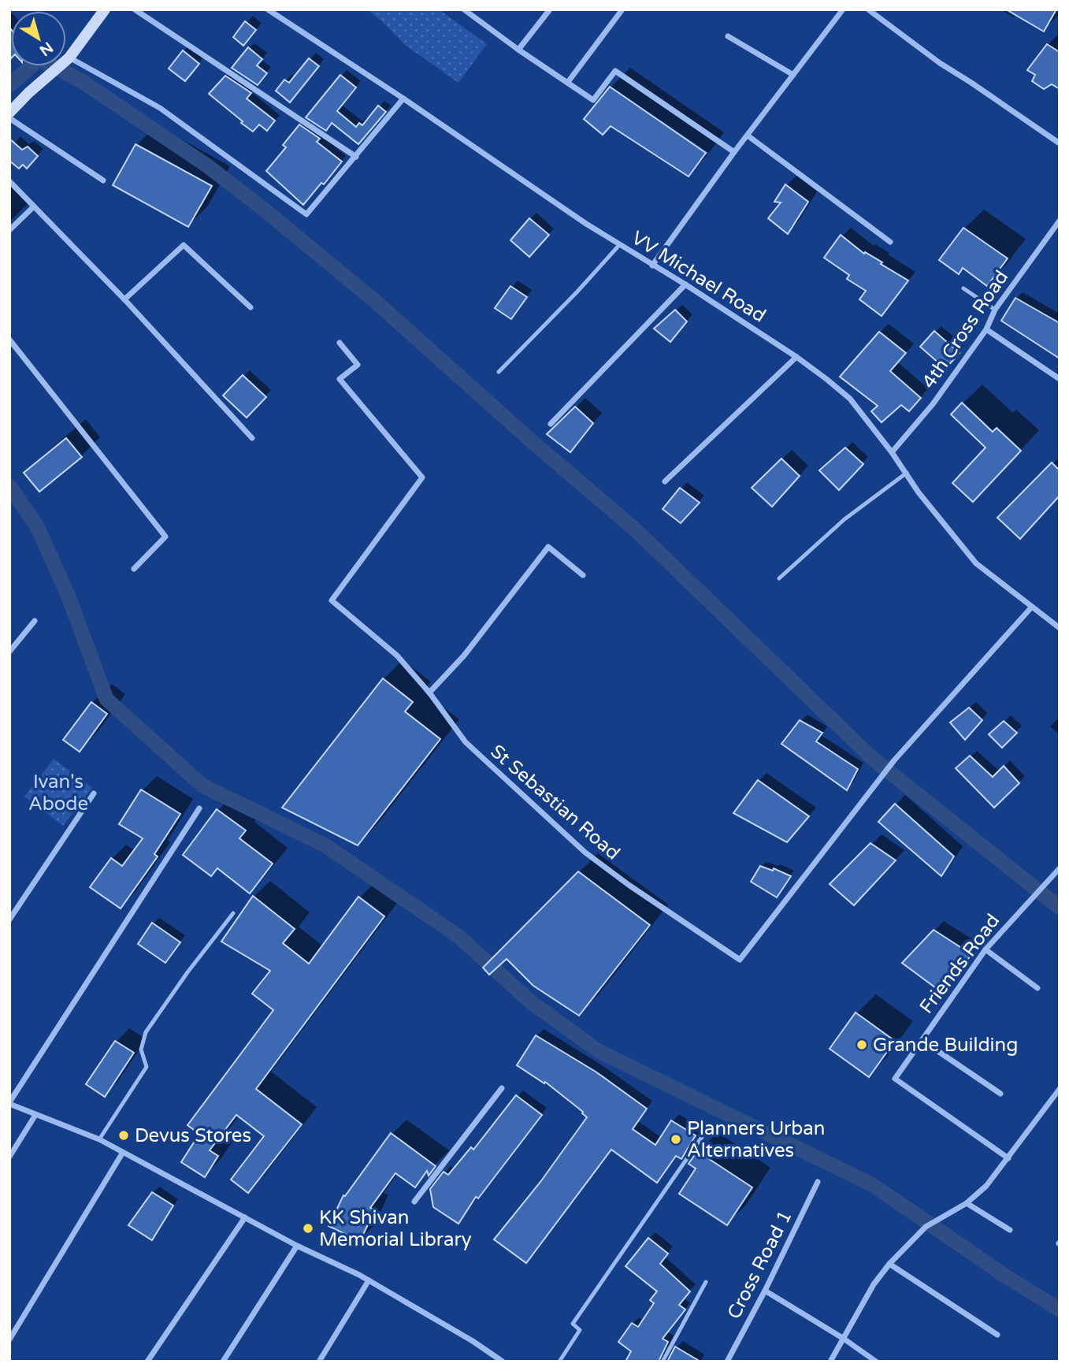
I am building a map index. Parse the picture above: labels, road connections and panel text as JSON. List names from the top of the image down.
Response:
{
  "streets": {
    "street": [
      "VV Michael Road",
      "4th Cross Road",
      "St Sebastian Road",
      "Friends Road",
      "Cross Road 1"
    ]
  },
  "crossings": [
    ["VV Michael Road", "4th Cross Road"],
    ["VV Michael Road", "St Sebastian Road"]
  ],
  "parks": ["Ivan's Abode"],
  "places": [
    "Grande Building",
    "Devus Stores",
    "Planners Urban Alternatives",
    "KK Shivan Memorial Library"
  ],
  "north": "bottom right"
}
